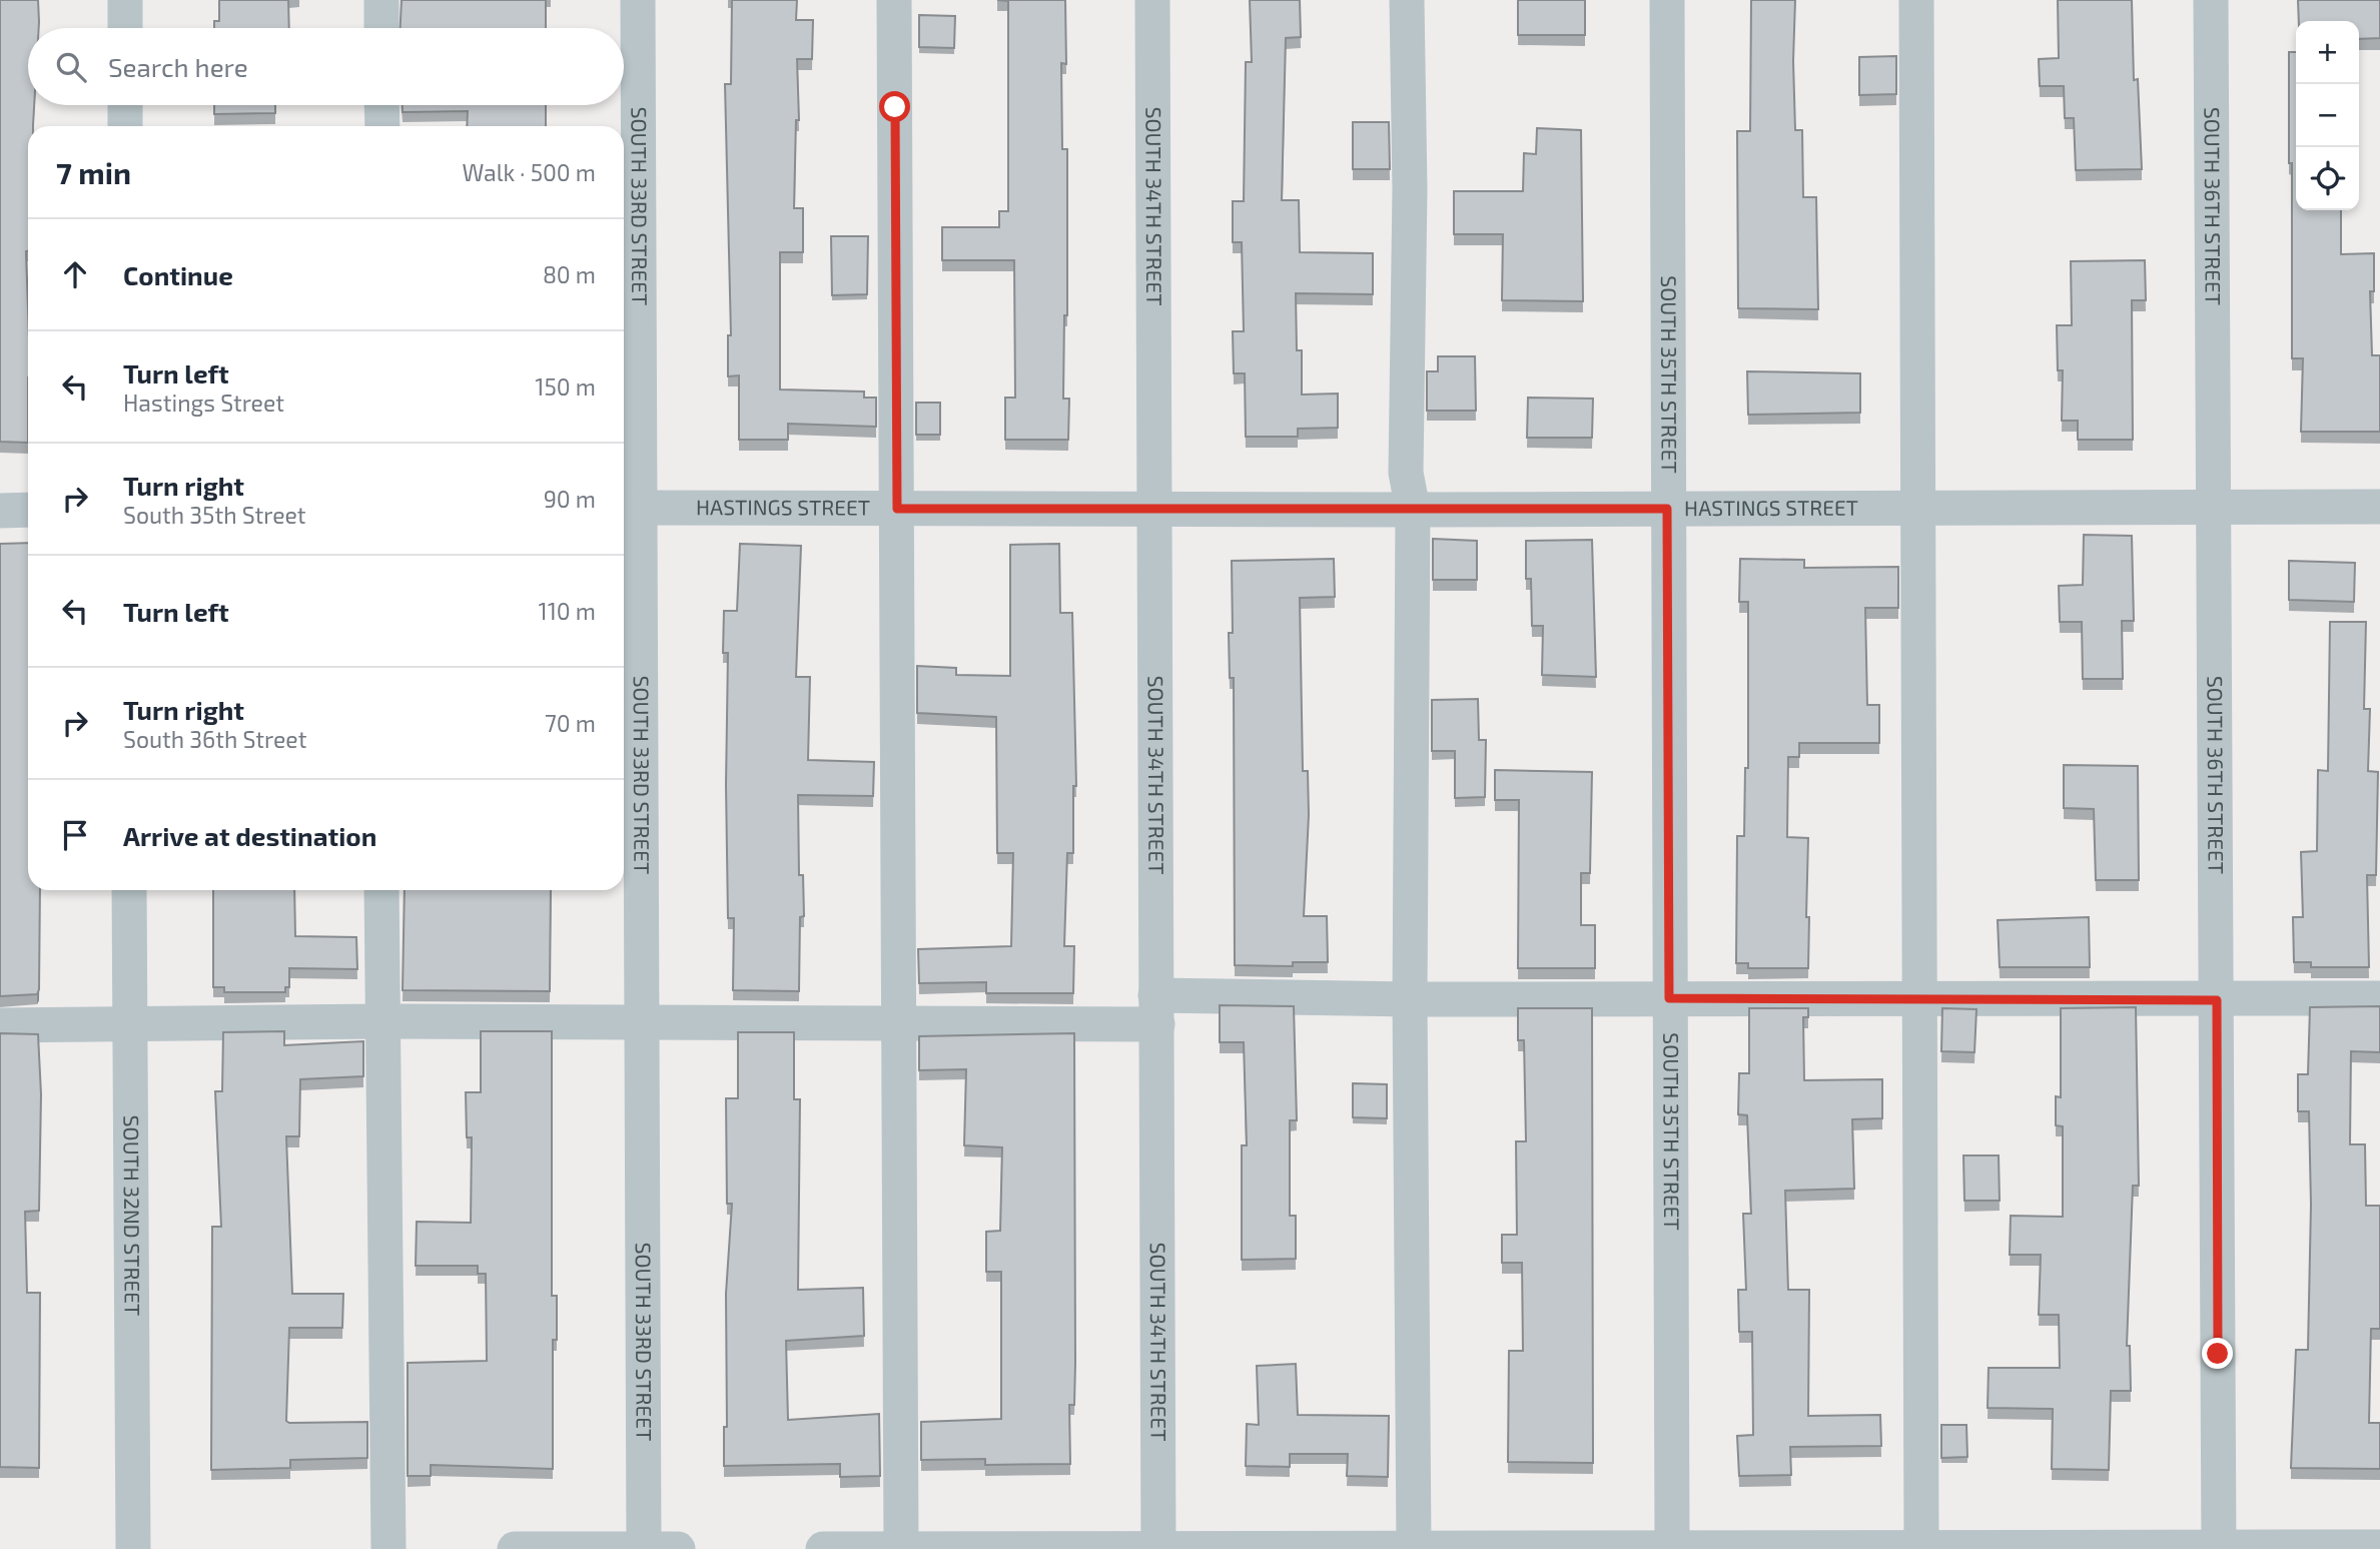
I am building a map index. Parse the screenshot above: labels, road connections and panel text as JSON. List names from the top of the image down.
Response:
{
  "streets": {
    "street": [
      "SOUTH 33RD STREET",
      "SOUTH 34TH STREET",
      "SOUTH 36TH STREET",
      "SOUTH 35TH STREET",
      "HASTINGS STREET",
      "SOUTH 32ND STREET"
    ]
  },
  "crossings": [
    ["SOUTH 33RD STREET", "HASTINGS STREET"],
    ["SOUTH 34TH STREET", "HASTINGS STREET"],
    ["SOUTH 36TH STREET", "HASTINGS STREET"],
    ["SOUTH 35TH STREET", "HASTINGS STREET"]
  ],
  "page": {
    "map_buttons": ["+", "−"],
    "search": "Search here",
    "heading": ["7 min", "Walk · 500 m"],
    "list": [
      ["Continue", "80 m"],
      ["Turn left", "Hastings Street", "150 m"],
      ["Turn right", "South 35th Street", "90 m"],
      ["Turn left", "110 m"],
      ["Turn right", "South 36th Street", "70 m"],
      "Arrive at destination"
    ]
  }
}
